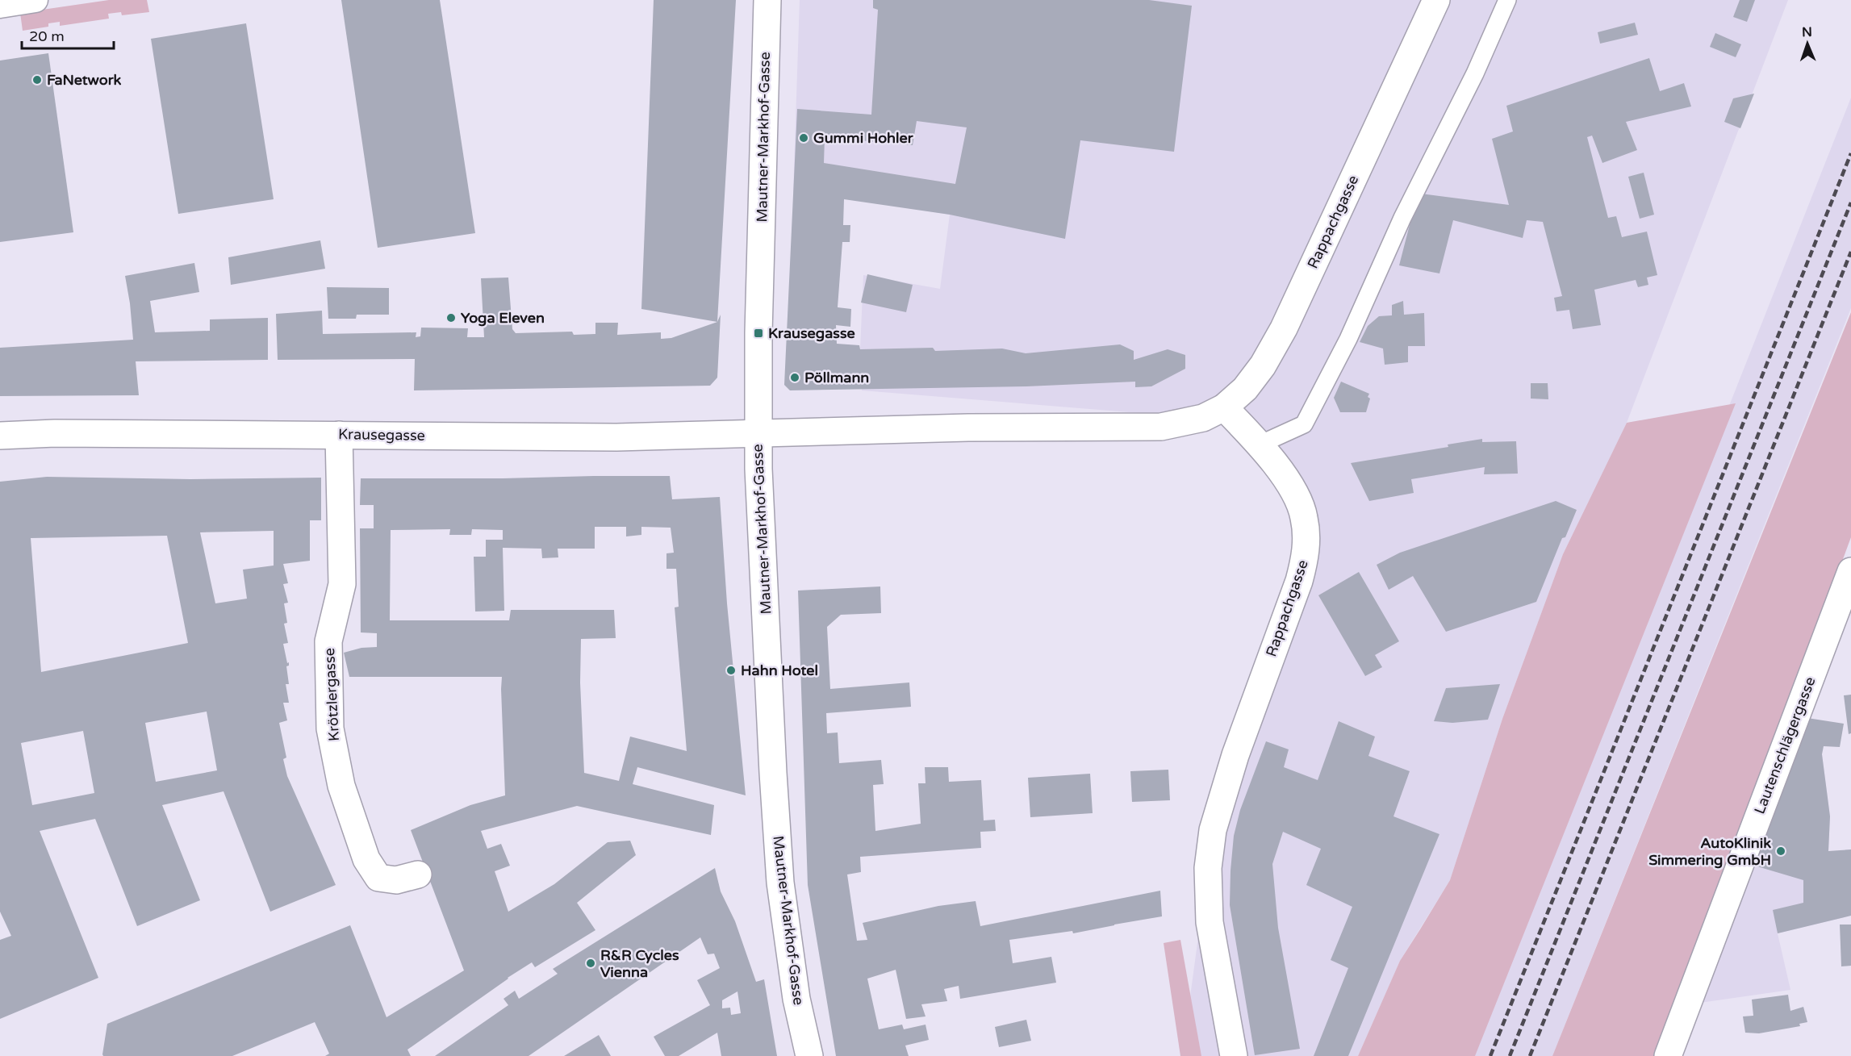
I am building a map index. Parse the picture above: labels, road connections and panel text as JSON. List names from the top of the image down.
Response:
{
  "streets": {
    "street": [
      "Mautner-Markhof-Gasse",
      "Rappachgasse",
      "Krausegasse",
      "Krötzlergasse",
      "Lautenschlägergasse"
    ]
  },
  "crossings": [
    ["Mautner-Markhof-Gasse", "Krausegasse"],
    ["Rappachgasse", "Krausegasse"],
    ["Krausegasse", "Krötzlergasse"]
  ],
  "places": {
    "other": [
      "FaNetwork",
      "Gummi Hohler",
      "Yoga Eleven",
      "Pöllmann",
      "Hahn Hotel",
      "AutoKlinik Simmering GmbH",
      "R&R Cycles Vienna"
    ],
    "transit": ["Krausegasse"]
  },
  "scale_bar": "20 m",
  "north": "top"
}
